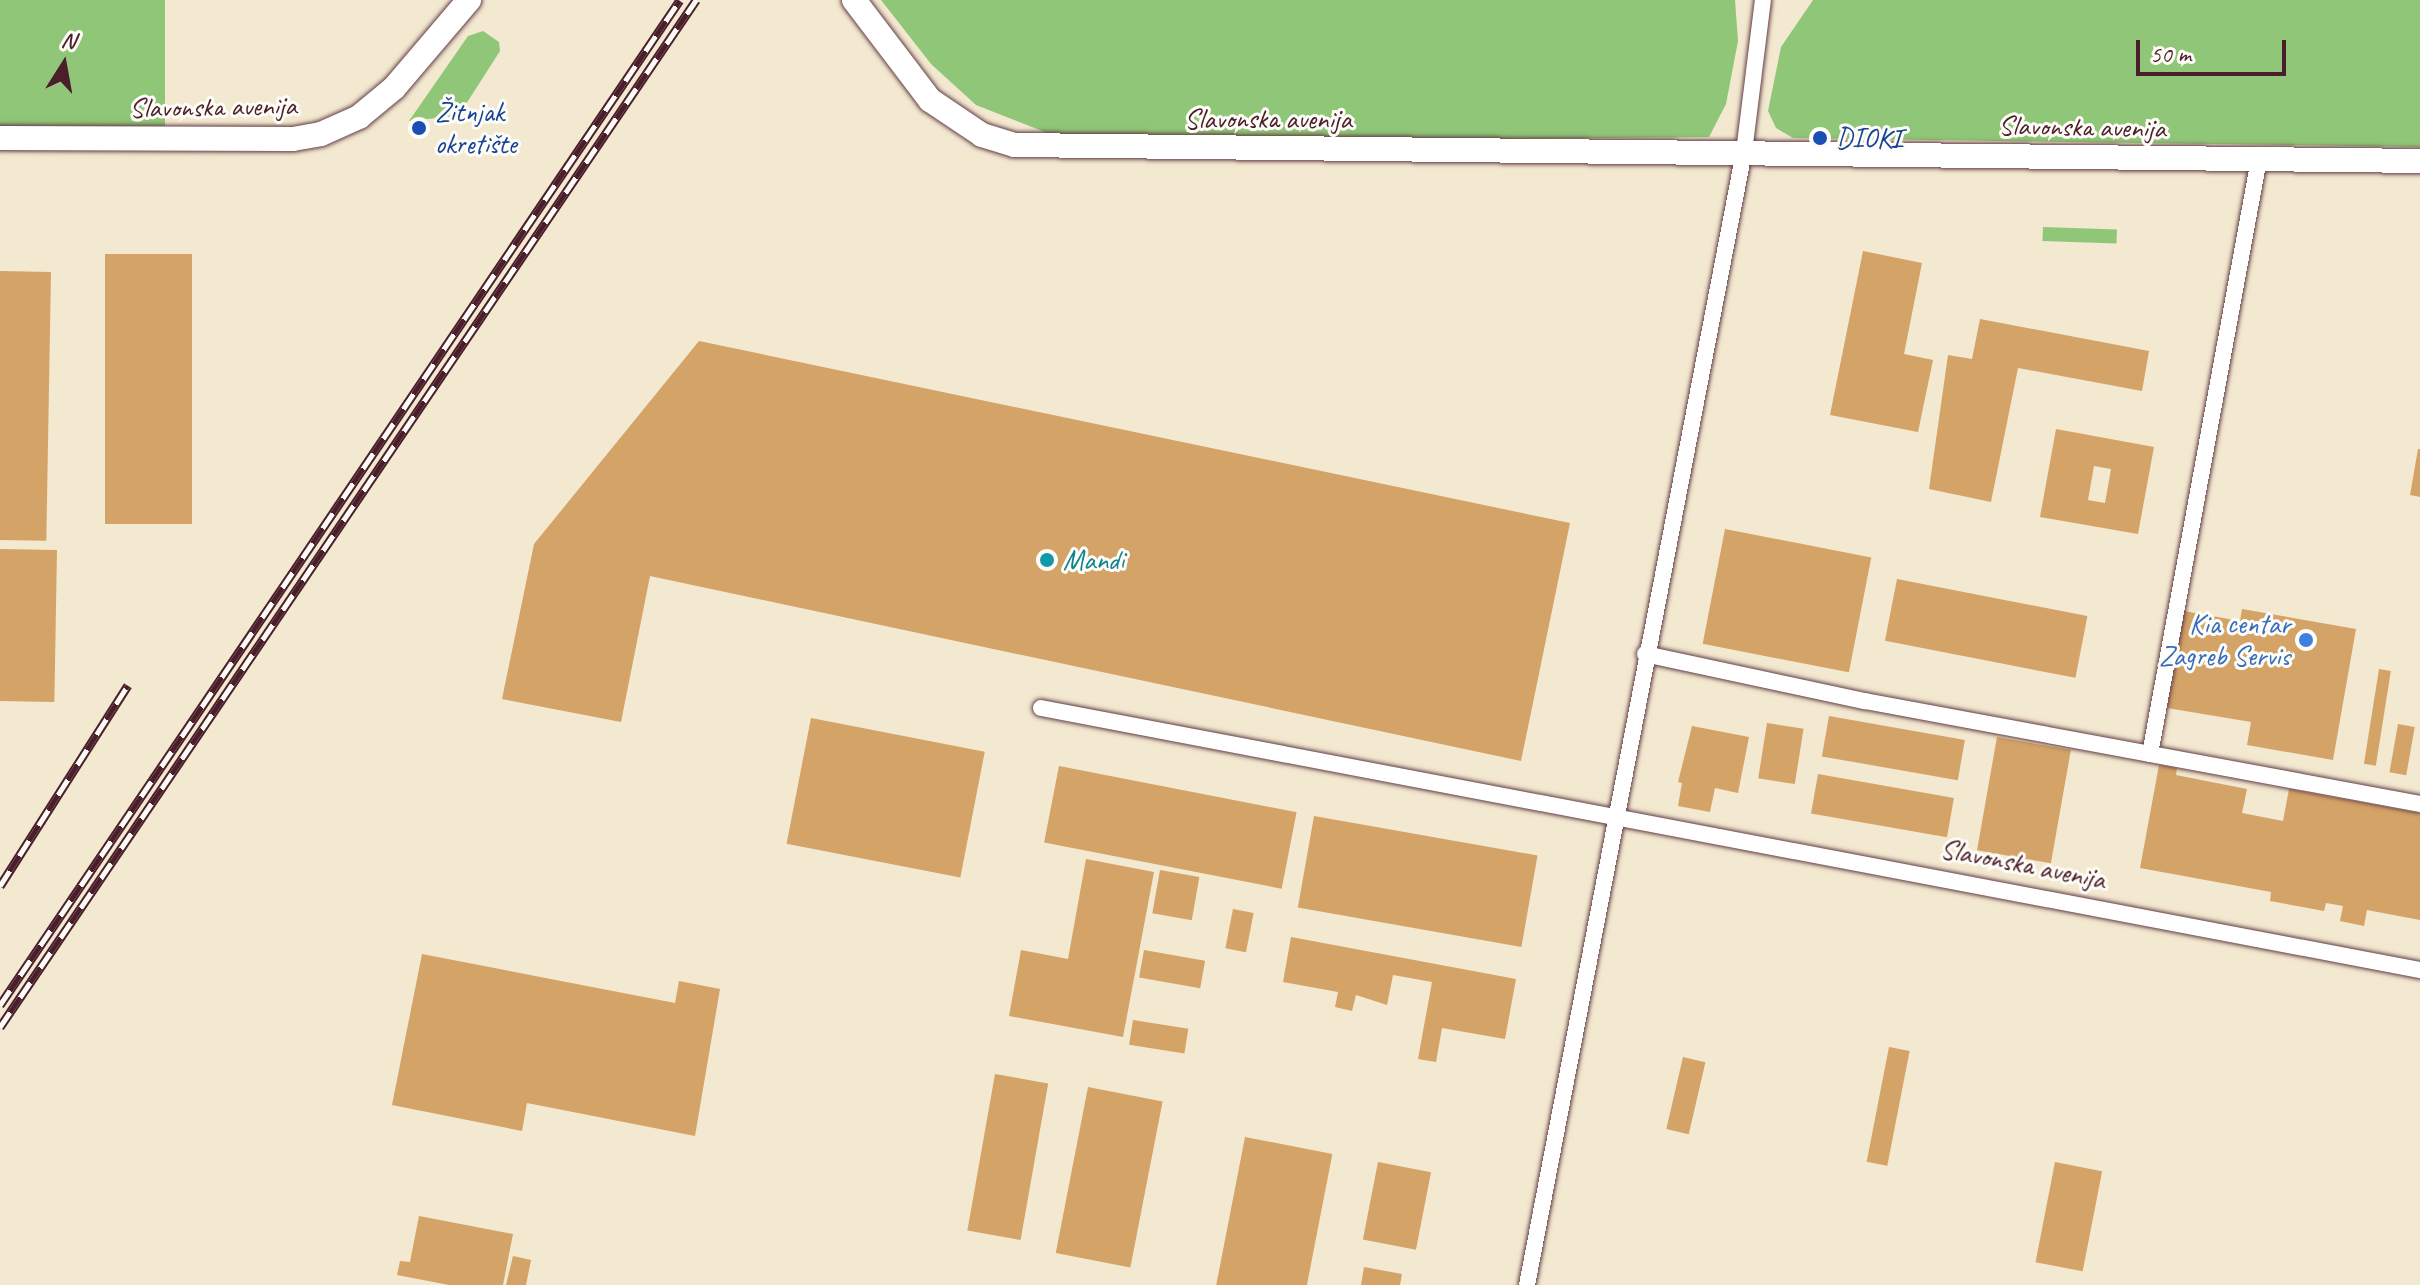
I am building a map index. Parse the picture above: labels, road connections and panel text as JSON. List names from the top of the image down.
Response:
{
  "streets": {
    "street": ["Slavonska avenija"]
  },
  "places": [
    "Žitnjak okretište",
    "DIOKI",
    "Mandi",
    "Kia centar Zagreb Servis"
  ],
  "scale_bar": "50 m",
  "north": "top"
}
